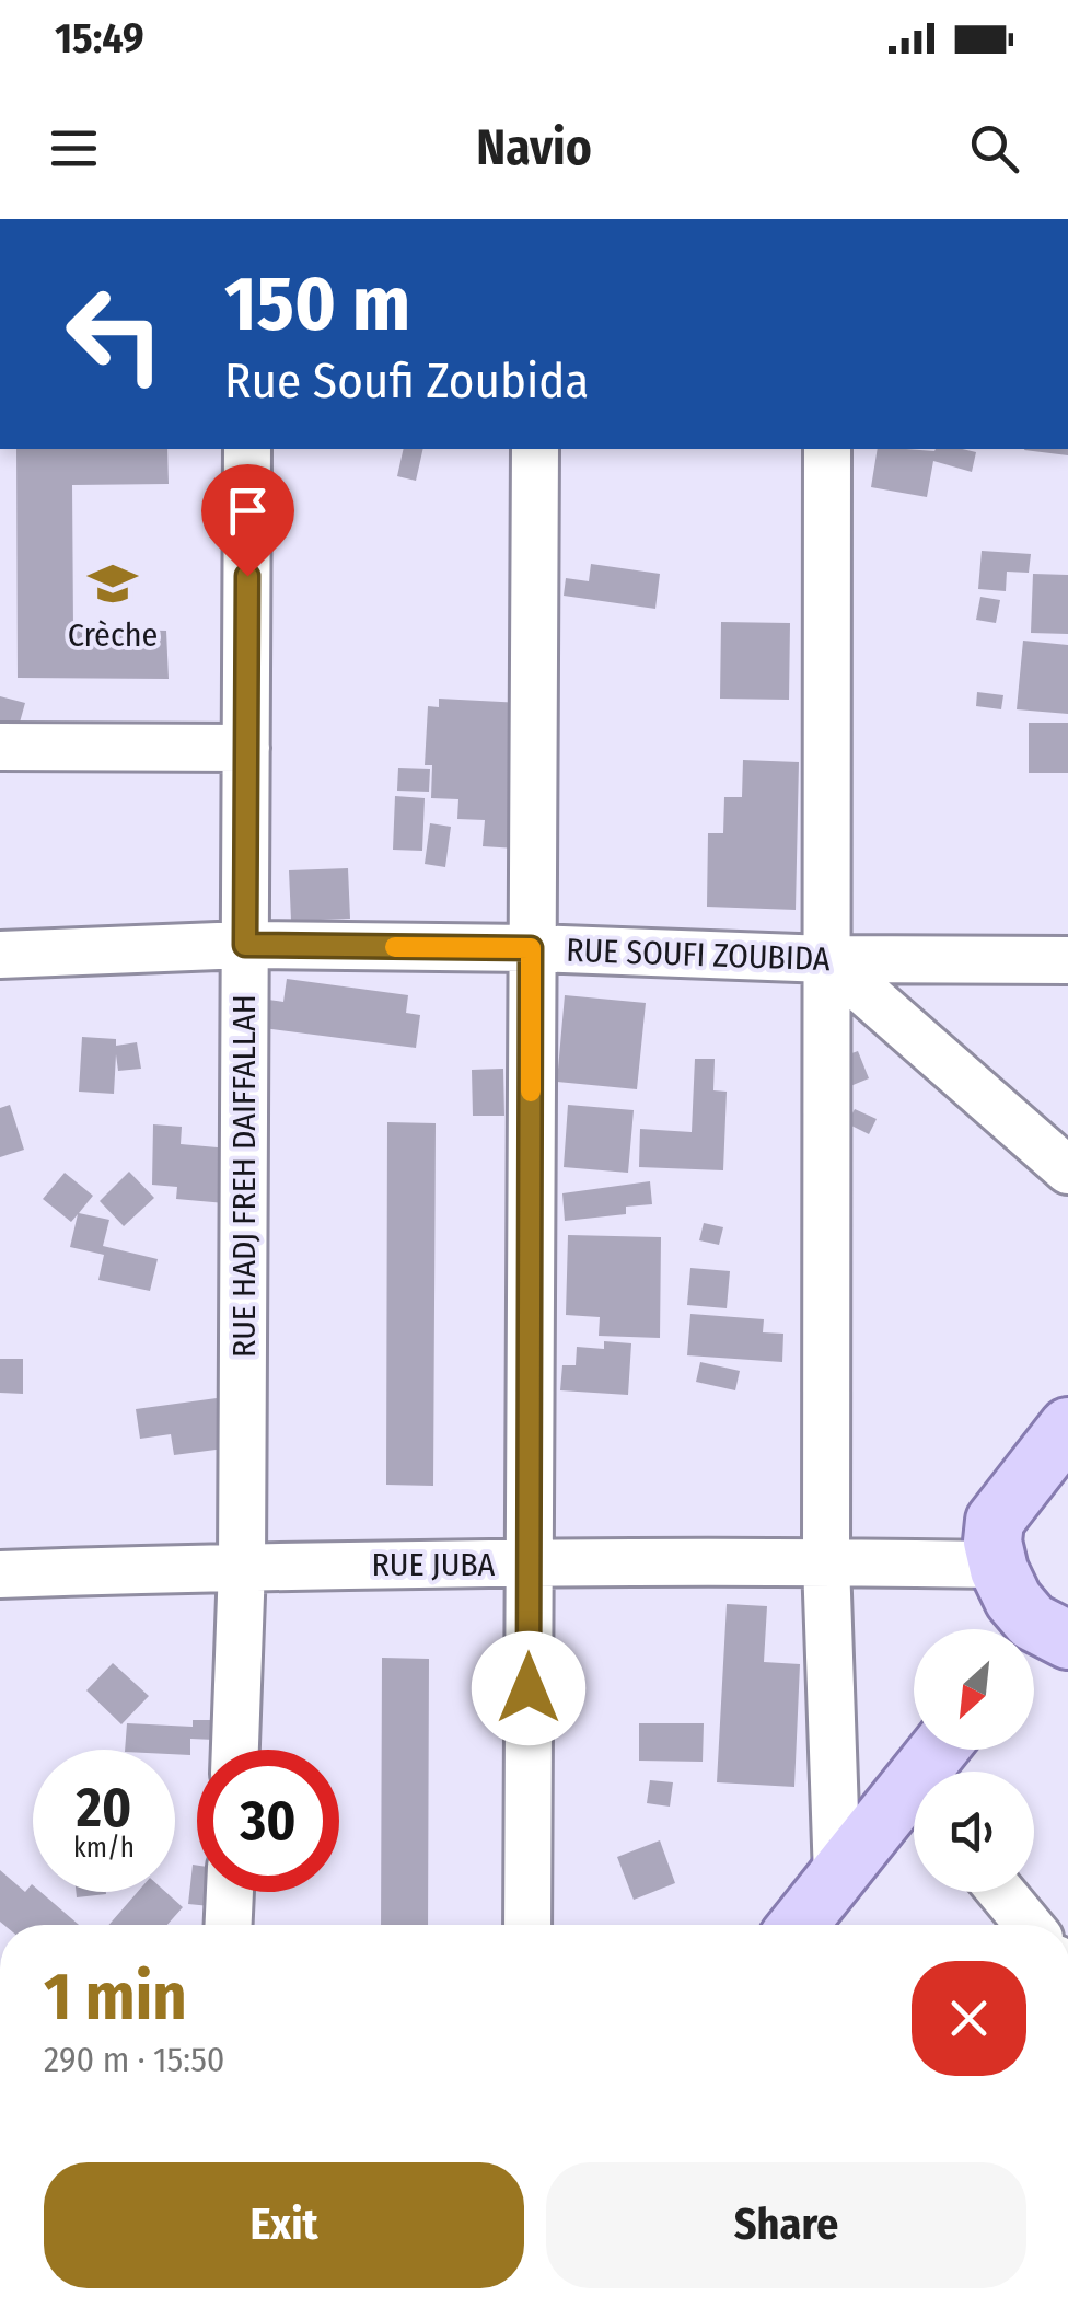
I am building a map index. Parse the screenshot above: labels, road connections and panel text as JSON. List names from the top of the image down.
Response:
{
  "streets": {
    "street": ["RUE SOUFI ZOUBIDA", "RUE HADJ FREH DAIFFALLAH", "RUE JUBA"]
  },
  "crossings": [
    ["RUE SOUFI ZOUBIDA", "RUE HADJ FREH DAIFFALLAH"],
    ["RUE HADJ FREH DAIFFALLAH", "RUE JUBA"]
  ],
  "places": {
    "school or university": ["Crèche"]
  },
  "north": "bottom left",
  "page": {
    "status": "15:49",
    "header": "Navio",
    "turn": ["150 m", "Rue Soufi Zoubida"],
    "speed": "20 km/h",
    "limit": "30",
    "heading": ["1 min", "290 m · 15:50"],
    "buttons": ["Exit", "Share"]
  }
}
